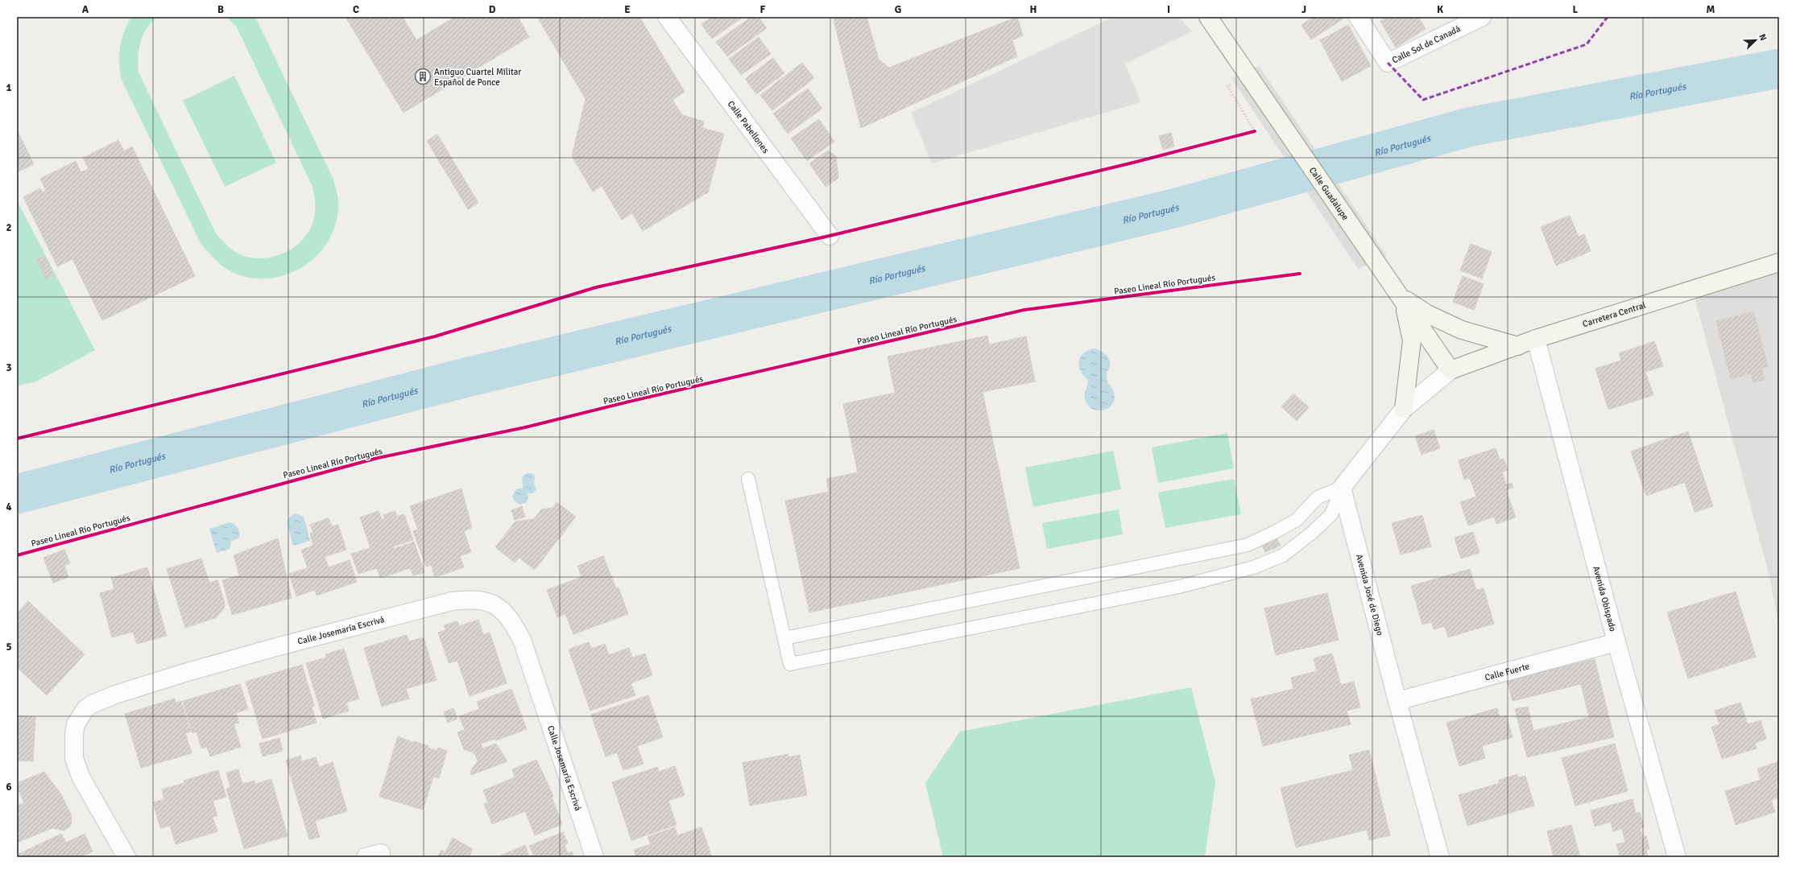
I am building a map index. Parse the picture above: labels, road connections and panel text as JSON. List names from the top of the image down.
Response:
{
  "streets": {
    "street": [
      "Calle Sol de Canadá",
      "Calle Pabellones",
      "Calle Guadalupe",
      "Carretera Central",
      "Avenida José de Diego",
      "Avenida Obispado",
      "Calle Josemaría Escrivá",
      "Calle Fuerte"
    ],
    "cycle path": ["Paseo Lineal Río Portugués"]
  },
  "crossings": [
    ["Calle Guadalupe", "Carretera Central"],
    ["Carretera Central", "Avenida Obispado"],
    ["Avenida José de Diego", "Calle Fuerte"],
    ["Avenida Obispado", "Calle Fuerte"]
  ],
  "water": ["Río Portugués"],
  "places": {
    "building": ["Antiguo Cuartel Militar Español de Ponce"]
  },
  "north": "top right",
  "grid": {
    "columns": [
      "A",
      "B",
      "C",
      "D",
      "E",
      "F",
      "G",
      "H",
      "I",
      "J",
      "K",
      "L",
      "M"
    ],
    "rows": [
      "1",
      "2",
      "3",
      "4",
      "5",
      "6"
    ]
  }
}
